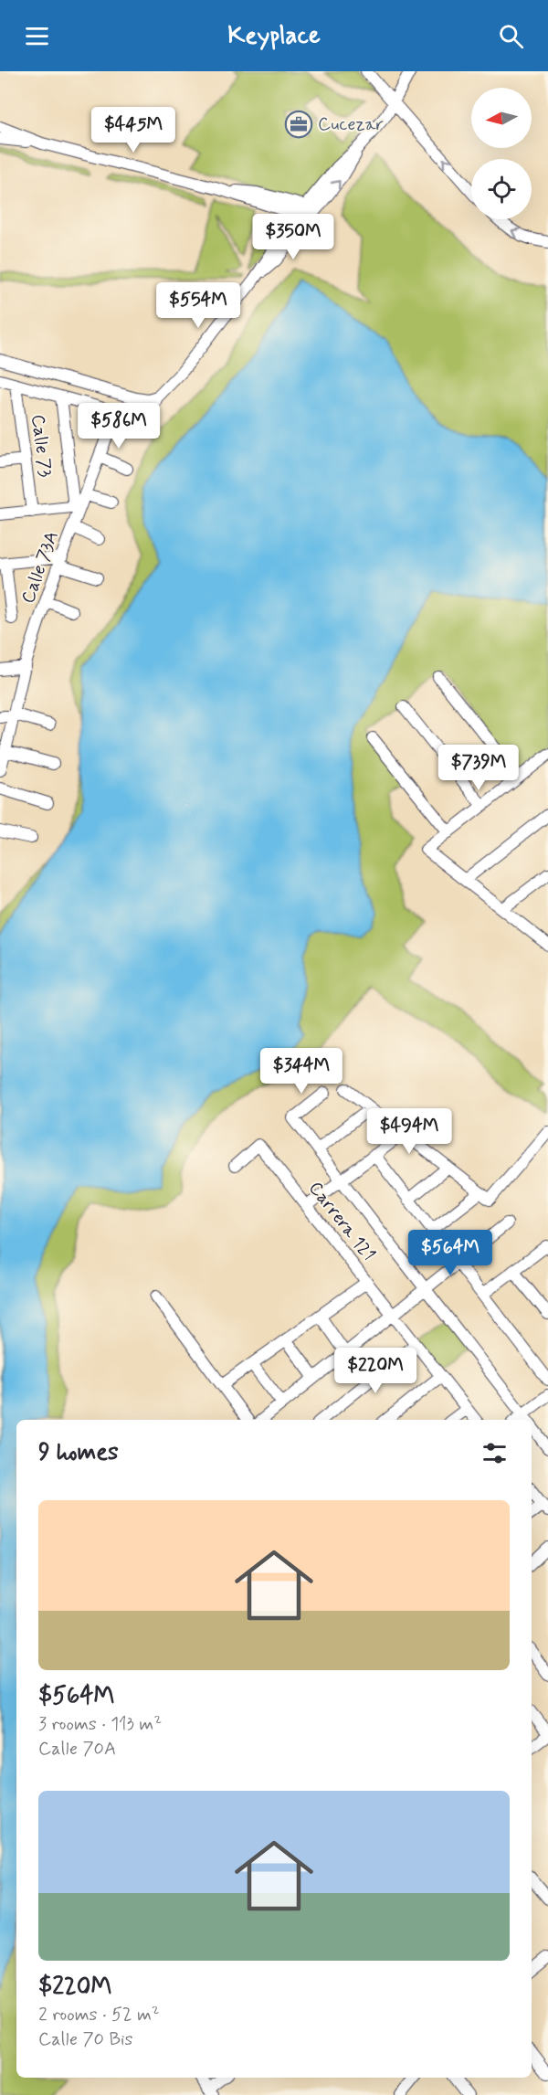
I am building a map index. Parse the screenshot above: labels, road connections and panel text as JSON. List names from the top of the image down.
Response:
{
  "streets": {
    "street": ["Calle 73", "Calle 73A", "Carrera 121"]
  },
  "places": {
    "office": ["Cucezar"]
  },
  "north": "left",
  "page": {
    "header": "Keyplace",
    "price": [
      "$445M",
      "$350M",
      "$554M",
      "$586M",
      "$739M",
      "$344M",
      "$494M",
      "$564M",
      "$220M"
    ],
    "heading": "9 homes",
    "list": [
      {
        "name": "$564M",
        "note": "3 rooms · 113 m² · Calle 70A"
      },
      {
        "name": "$220M",
        "note": "2 rooms · 52 m² · Calle 70 Bis"
      }
    ]
  }
}
